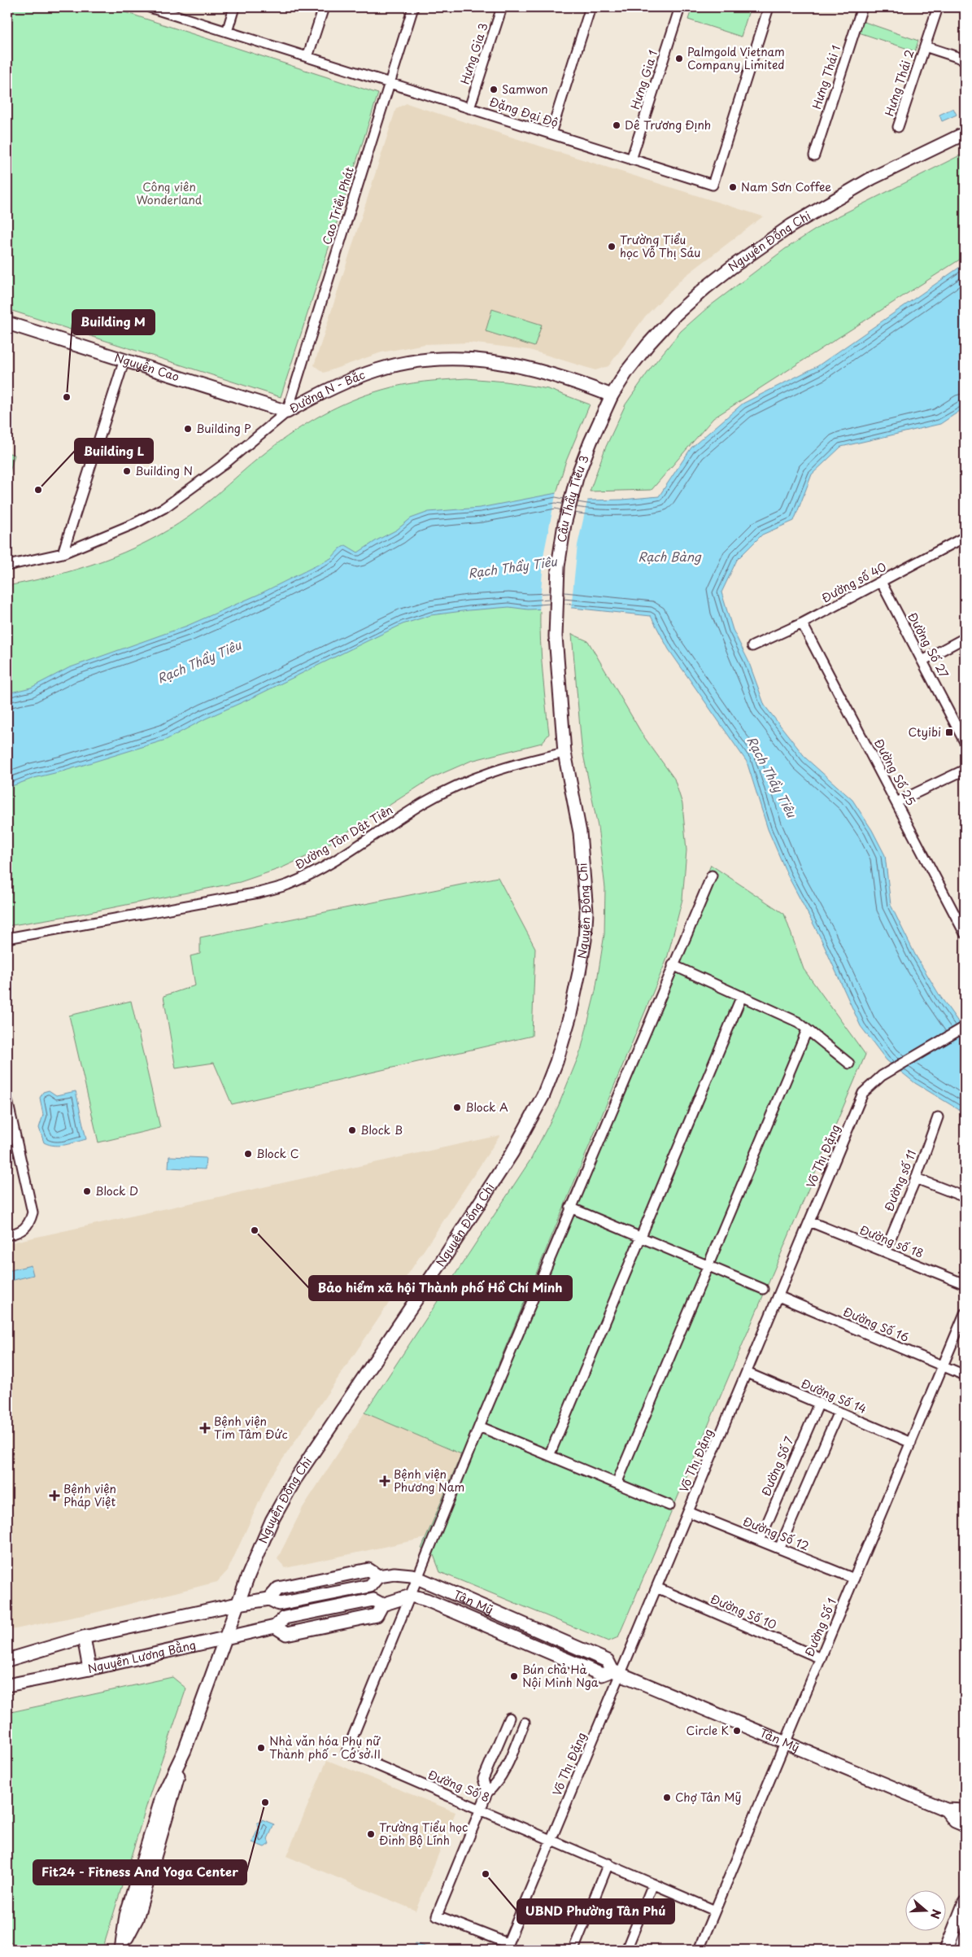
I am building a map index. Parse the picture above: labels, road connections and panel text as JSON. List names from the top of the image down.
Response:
{
  "streets": {
    "street": [
      "Hưng Gia 3",
      "Hưng Thái 1",
      "Hưng Gia 1",
      "Hưng Thái 2",
      "Đặng Đại Độ",
      "Cao Triều Phát",
      "Nguyễn Đổng Chi",
      "Nguyễn Cao",
      "Đường N - Bắc",
      "Cầu Thầy Tiêu 3",
      "Đường số 40",
      "Đường Số 27",
      "Đường Số 25",
      "Đường Tôn Dật Tiên",
      "Võ Thị Đặng",
      "Đường số 11",
      "Đường số 18",
      "Đường Số 16",
      "Đường Số 14",
      "Đường Số 7",
      "Đường Số 12",
      "Tân Mỹ",
      "Đường Số 10",
      "Đường Số 1",
      "Nguyễn Lương Bằng",
      "Đường Số 8"
    ]
  },
  "crossings": [
    ["Hưng Gia 3", "Đặng Đại Độ"],
    ["Hưng Gia 1", "Đặng Đại Độ"],
    ["Đặng Đại Độ", "Cao Triều Phát"],
    ["Cao Triều Phát", "Nguyễn Cao"],
    ["Cao Triều Phát", "Đường N - Bắc"],
    ["Nguyễn Đổng Chi", "Đường N - Bắc"],
    ["Nguyễn Đổng Chi", "Cầu Thầy Tiêu 3"],
    ["Nguyễn Đổng Chi", "Đường Tôn Dật Tiên"],
    ["Nguyễn Đổng Chi", "Nguyễn Lương Bằng"],
    ["Nguyễn Cao", "Đường N - Bắc"],
    ["Đường số 40", "Đường Số 27"],
    ["Đường số 40", "Đường Số 25"],
    ["Võ Thị Đặng", "Đường số 18"],
    ["Võ Thị Đặng", "Đường Số 16"],
    ["Võ Thị Đặng", "Đường Số 14"],
    ["Võ Thị Đặng", "Đường Số 12"],
    ["Võ Thị Đặng", "Tân Mỹ"],
    ["Võ Thị Đặng", "Đường Số 10"],
    ["Võ Thị Đặng", "Đường Số 8"],
    ["Đường số 11", "Đường số 18"],
    ["Đường Số 16", "Đường Số 1"],
    ["Đường Số 14", "Đường Số 7"],
    ["Đường Số 14", "Đường Số 1"],
    ["Đường Số 7", "Đường Số 12"],
    ["Đường Số 12", "Đường Số 1"],
    ["Tân Mỹ", "Đường Số 1"],
    ["Tân Mỹ", "Nguyễn Lương Bằng"],
    ["Tân Mỹ", "Đường Số 8"],
    ["Đường Số 10", "Đường Số 1"],
    ["Đường Số 1", "Đường Số 8"],
    ["Nguyễn Lương Bằng", "Đường Số 8"]
  ],
  "water": ["Rạch Bàng", "Rạch Thầy Tiêu"],
  "parks": ["Công viên Wonderland"],
  "places": {
    "other": [
      "Palmgold Vietnam Company Limited",
      "Samwon",
      "Dê Trương Định",
      "Nam Sơn Coffee",
      "Trường Tiểu học Vỗ Thị Sáu",
      "Building M",
      "Building P",
      "Building N",
      "Building L",
      "Block A",
      "Block B",
      "Block C",
      "Block D",
      "Bảo hiểm xã hội Thành phố Hồ Chí Minh",
      "Bún chả Hà Nội Minh Nga",
      "Circle K",
      "Nhà văn hóa Phụ nữ Thành phố - Cơ sở II",
      "Chợ Tân Mỹ",
      "Fit24 - Fitness And Yoga Center",
      "Trường Tiểu học Đinh Bộ Lĩnh",
      "UBND Phường Tân Phú"
    ],
    "transit": ["Ctyibi"],
    "health": ["Bệnh viện Tim Tâm Đức", "Bệnh viện Phương Nam", "Bệnh viện Pháp Việt"]
  },
  "north": "right"
}
